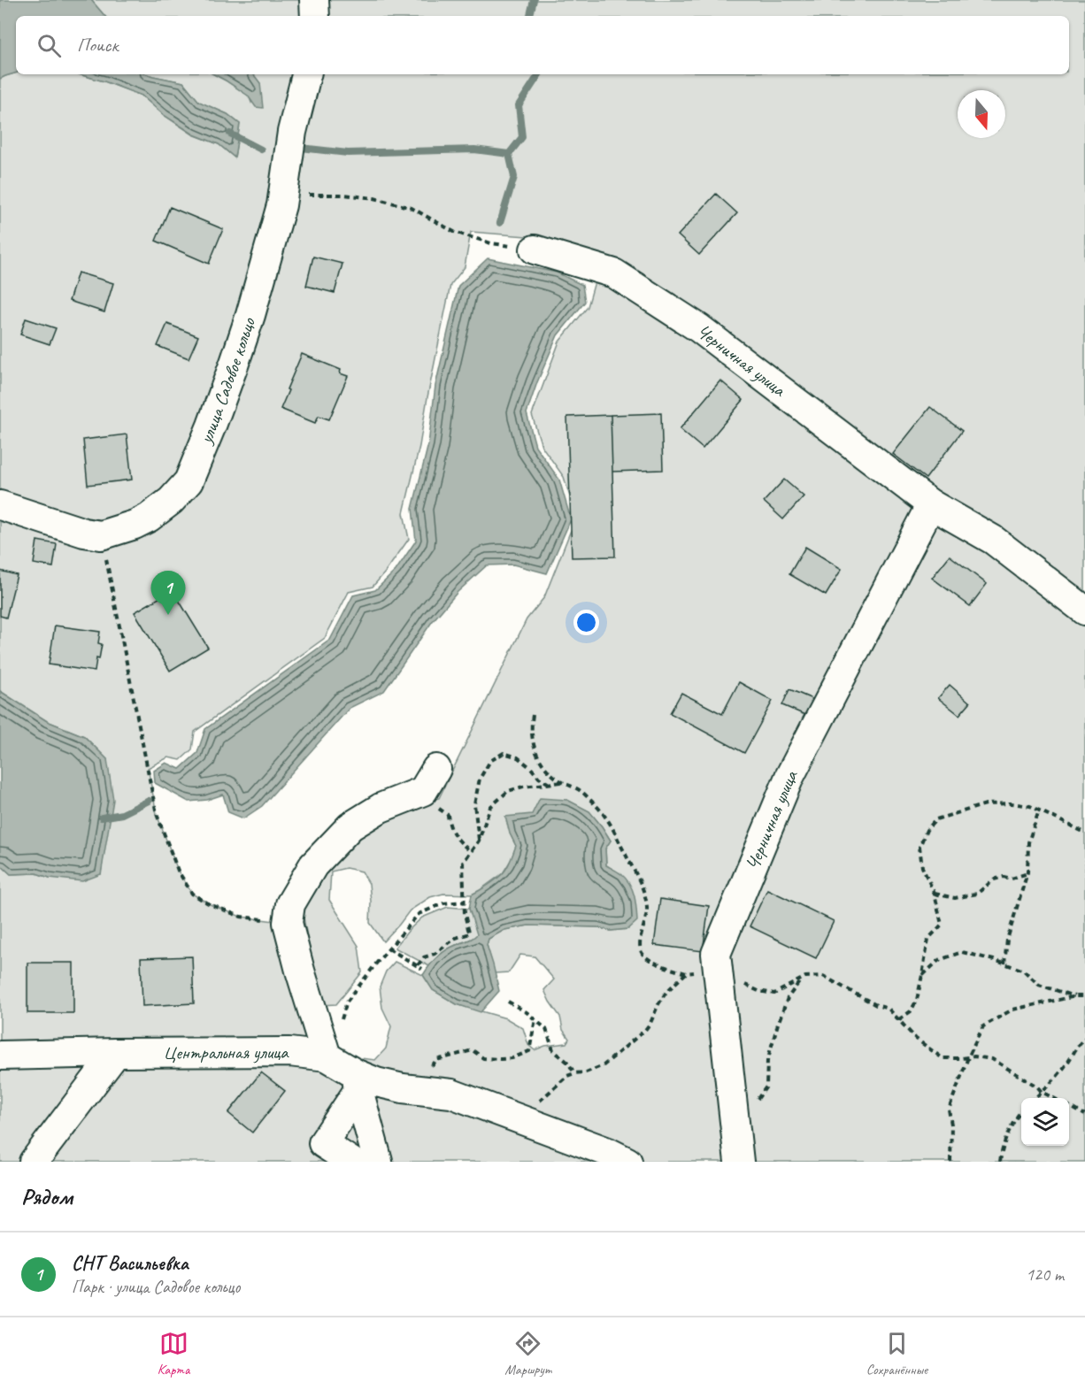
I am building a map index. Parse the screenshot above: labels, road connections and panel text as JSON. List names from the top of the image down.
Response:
{
  "streets": {
    "street": ["Черничная улица", "улица Садовое кольцо", "Центральная улица"]
  },
  "north": "bottom",
  "page": {
    "search": "Поиск",
    "pins": "1",
    "heading": "Рядом",
    "list": [
      {
        "mark": "1",
        "name": "СНТ Васильевка",
        "note": "Парк · улица Садовое кольцо",
        "value": "120 m"
      }
    ],
    "nav": ["Карта", "Маршрут", "Сохранённые"]
  }
}
